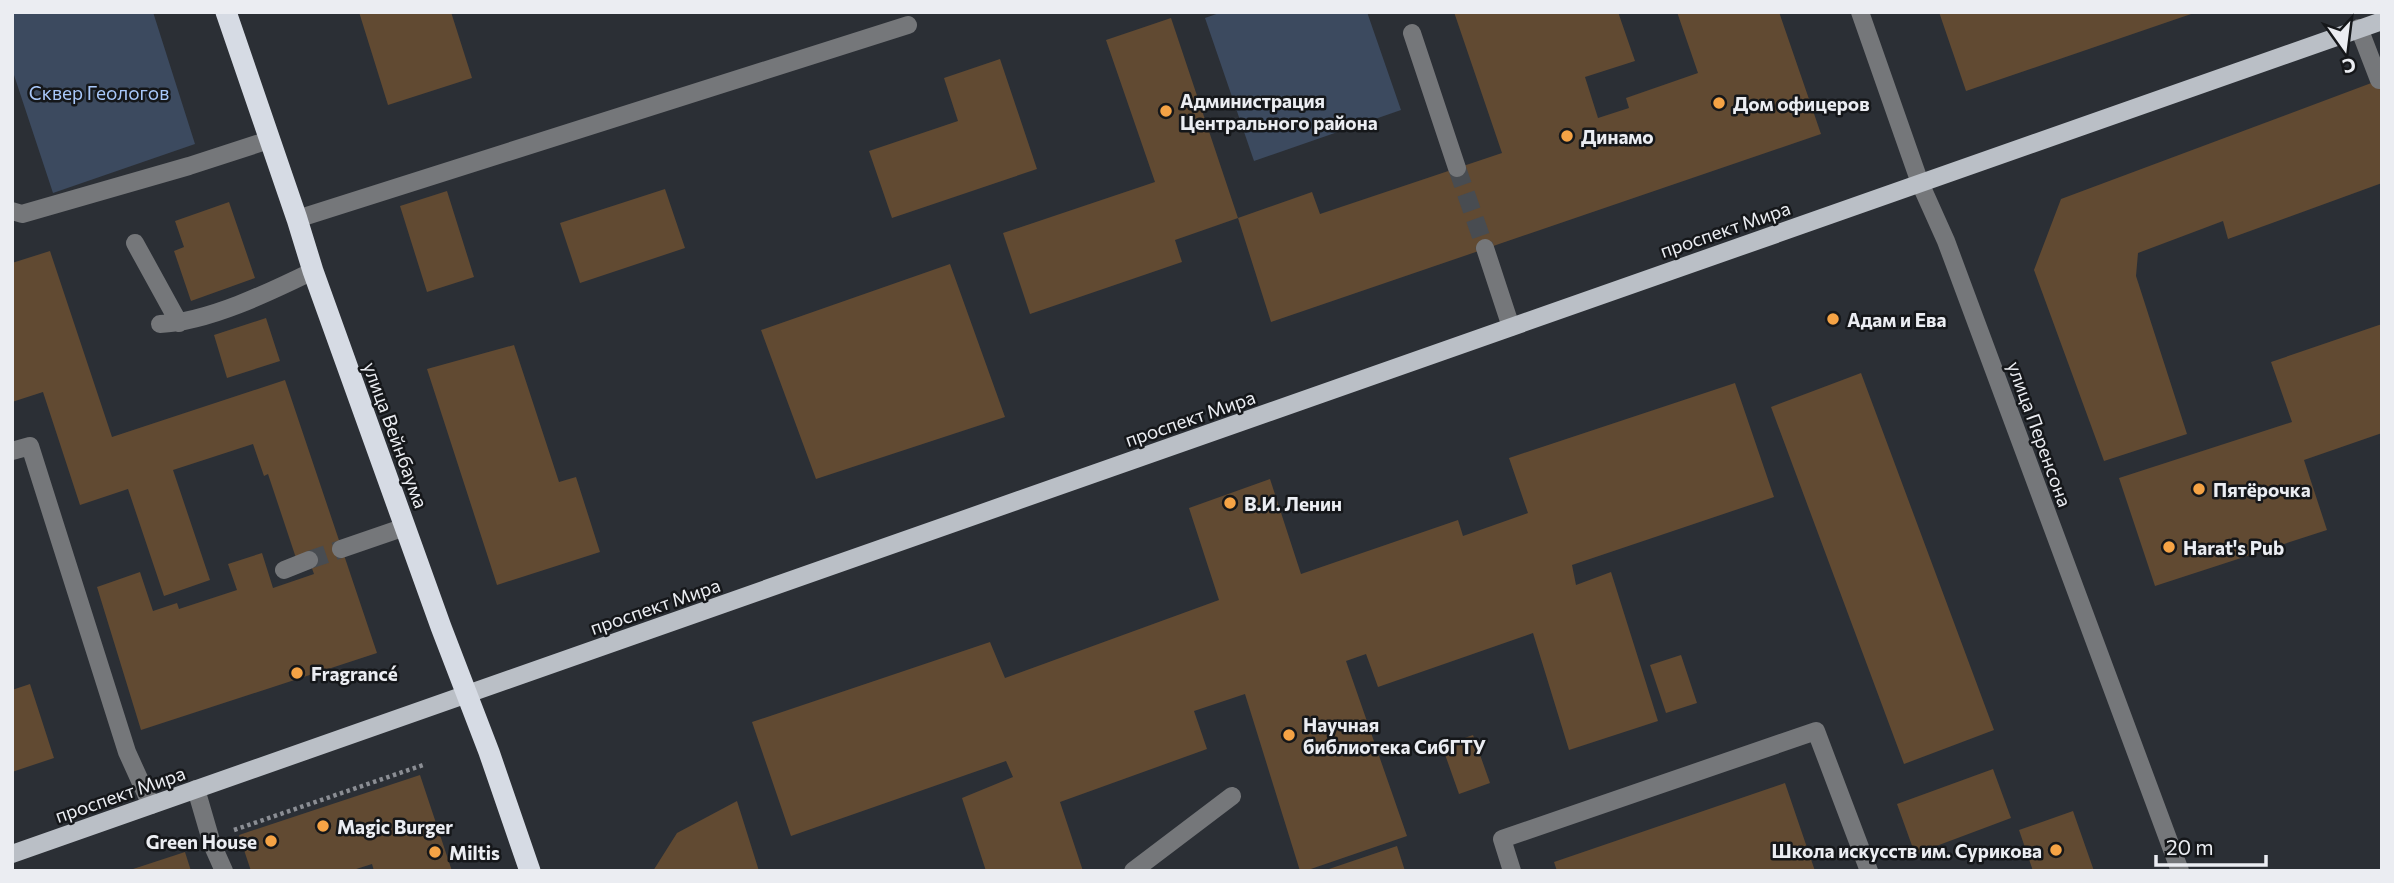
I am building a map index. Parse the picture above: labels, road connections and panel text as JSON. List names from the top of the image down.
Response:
{
  "streets": {
    "highway": ["улица Вейнбаума"],
    "main road": ["проспект Мира"],
    "street": ["улица Перенсона"]
  },
  "crossings": [
    ["проспект Мира", "улица Перенсона"],
    ["проспект Мира", "улица Вейнбаума"]
  ],
  "parks": ["Сквер Геологов"],
  "places": [
    "Дом офицеров",
    "Администрация Центрального района",
    "Динамо",
    "Адам и Ева",
    "Пятёрочка",
    "В.И. Ленин",
    "Harat's Pub",
    "Fragrancé",
    "Научная библиотека СибГТУ",
    "Magic Burger",
    "Green House",
    "Школа искусств им. Сурикова",
    "Miltis"
  ],
  "scale_bar": "20 m",
  "north": "bottom"
}
